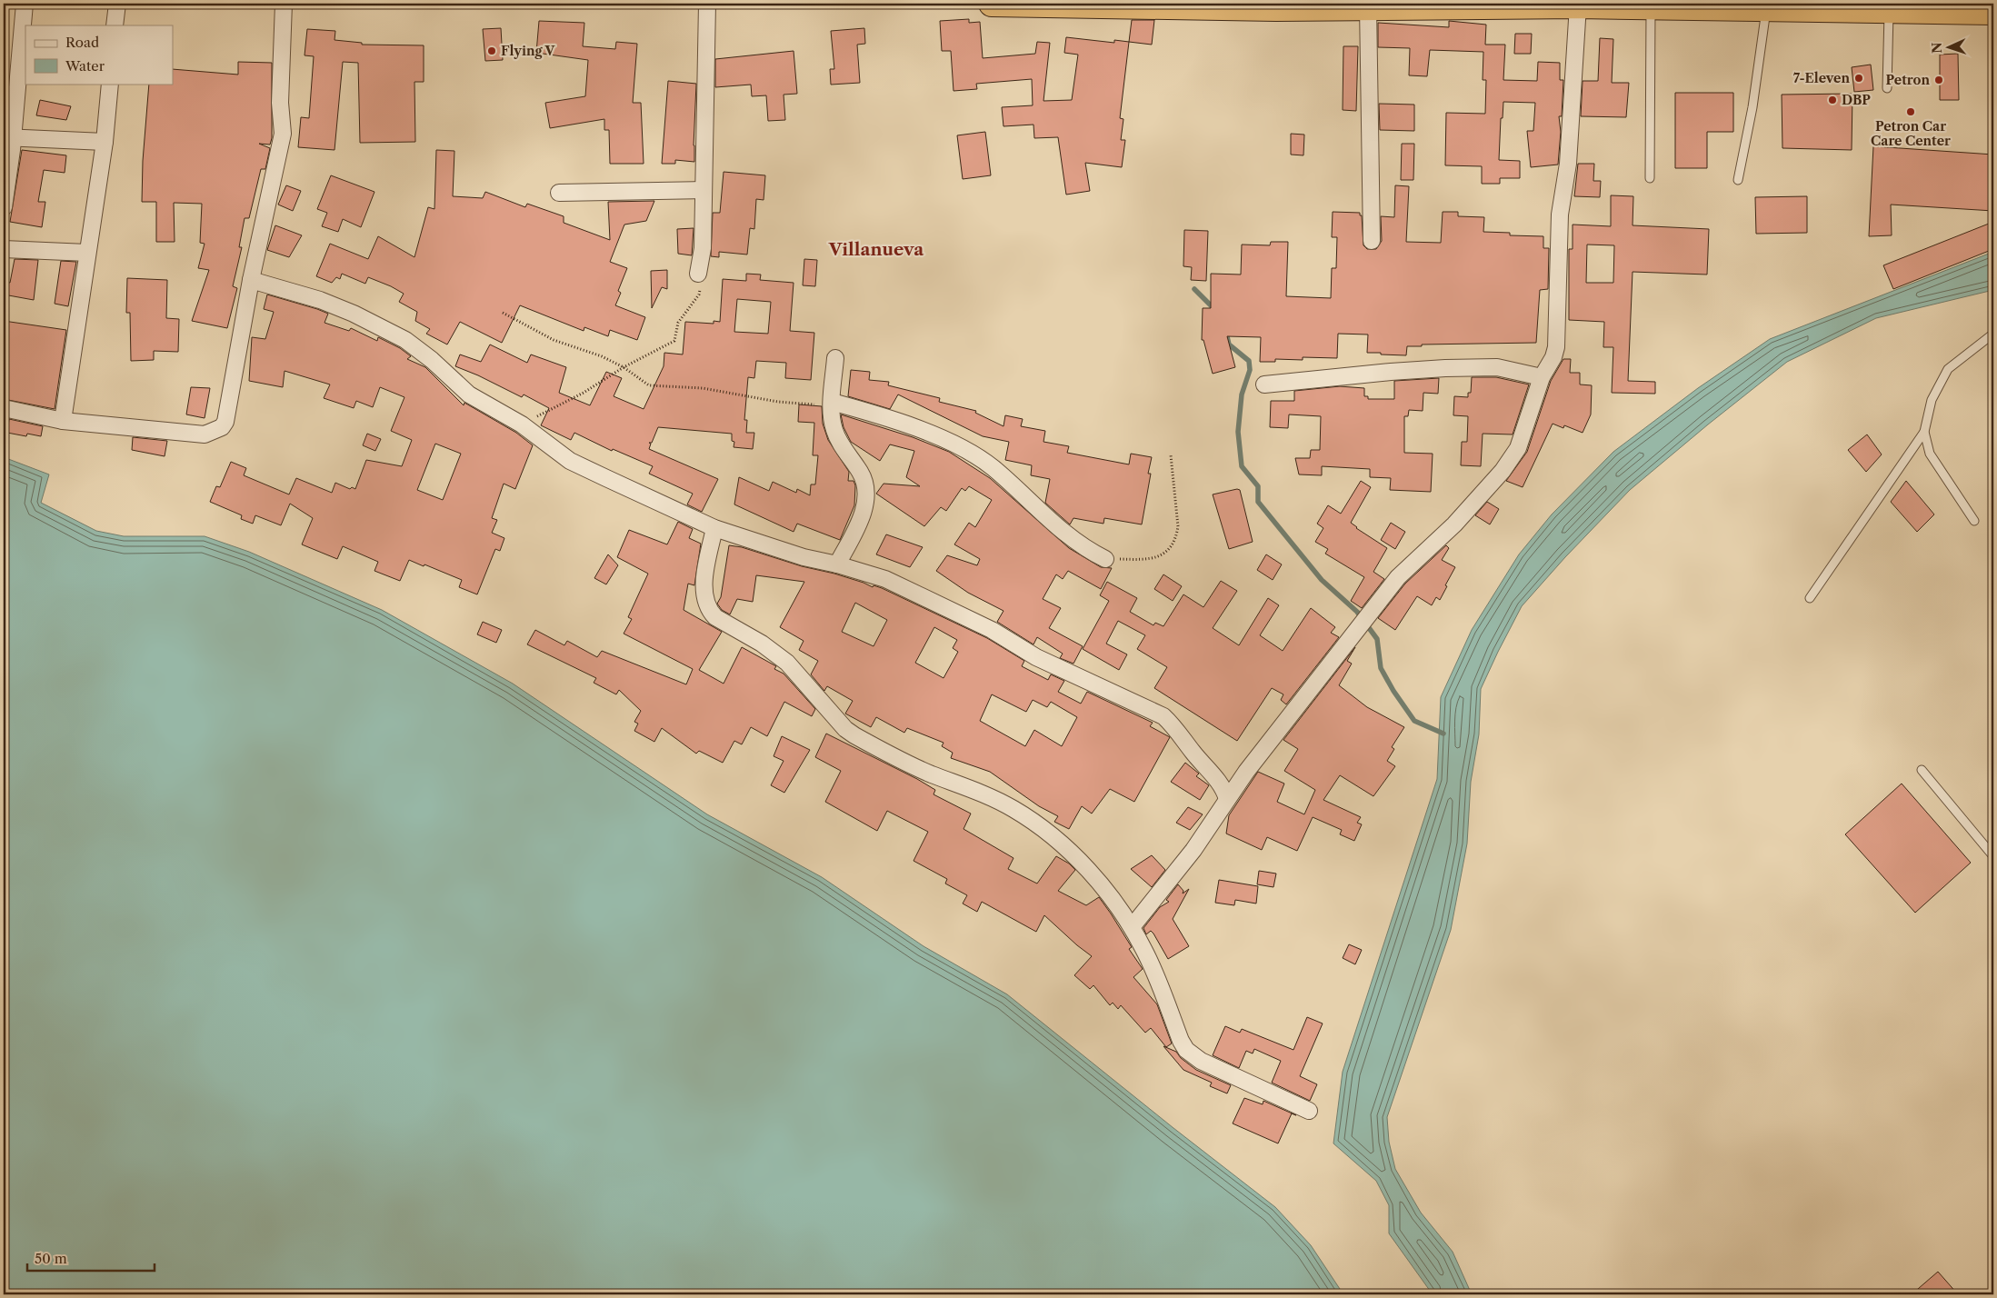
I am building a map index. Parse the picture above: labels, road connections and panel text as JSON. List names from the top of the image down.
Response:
{
  "districts": ["Villanueva"],
  "places": [
    "Flying V",
    "7-Eleven",
    "Petron",
    "DBP",
    "Petron Car Care Center"
  ],
  "legend": ["Road", "Water"],
  "scale_bar": "50 m",
  "north": "left"
}
